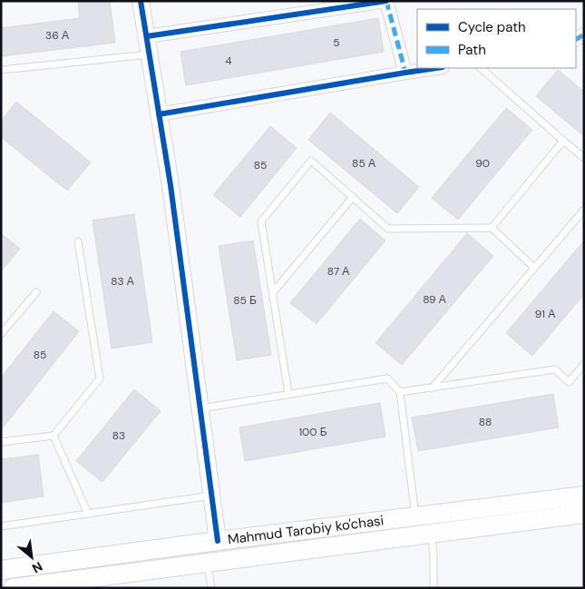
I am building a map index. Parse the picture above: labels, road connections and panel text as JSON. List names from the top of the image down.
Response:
{
  "streets": {
    "main road": ["Mahmud Tarobiy ko'chasi"]
  },
  "house_numbers": [
    "36 А",
    "5",
    "4",
    "85 А",
    "90",
    "85",
    "87 А",
    "83 А",
    "89 А",
    "85 Б",
    "91 А",
    "85",
    "88",
    "100 Б",
    "83"
  ],
  "legend": ["Cycle path", "Path"],
  "north": "bottom right"
}
